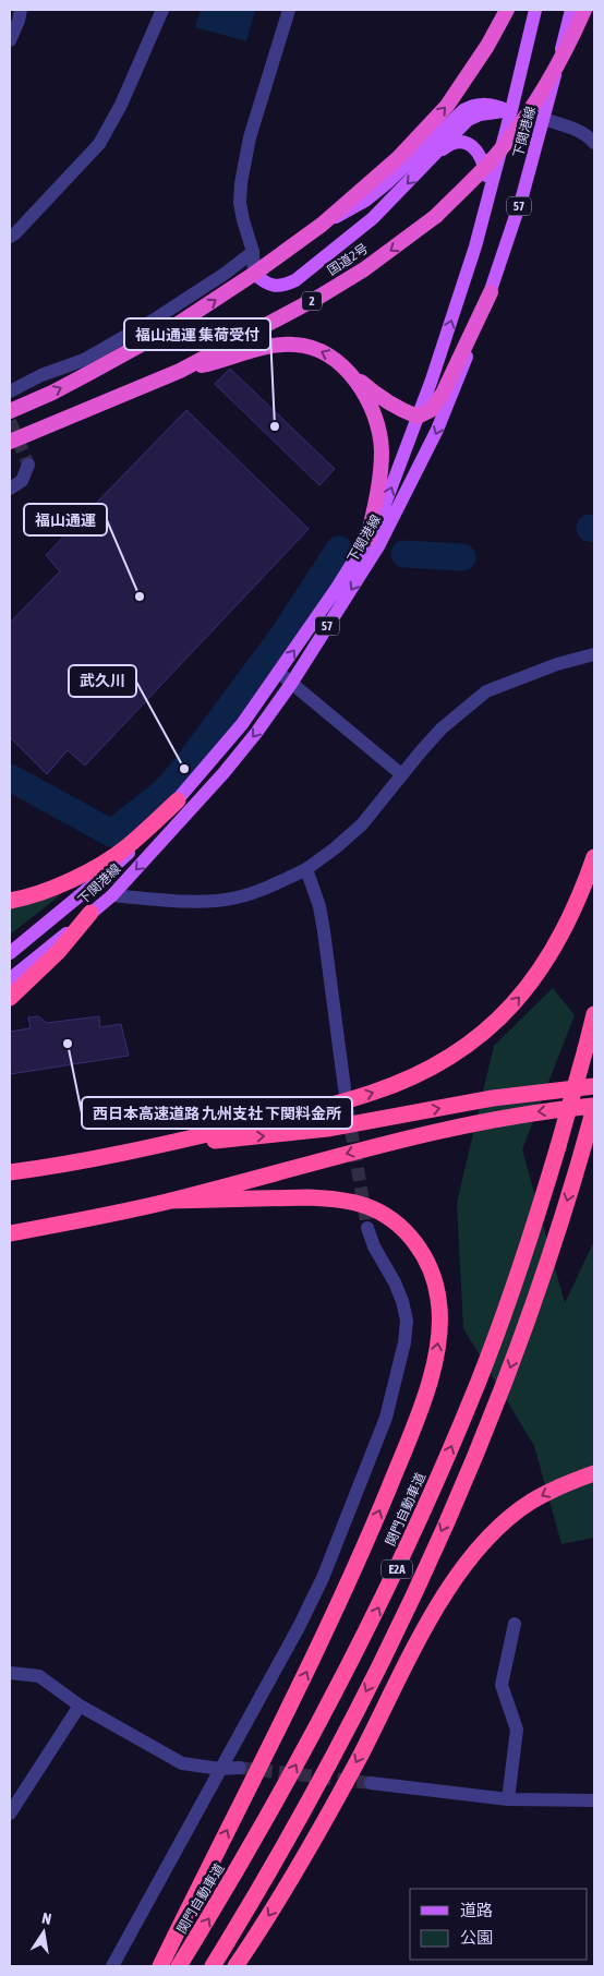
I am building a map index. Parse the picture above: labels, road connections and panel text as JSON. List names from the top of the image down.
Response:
{
  "streets": {
    "highway": [
      "国道2号",
      "2",
      "関門自動車道",
      "E2A"
    ],
    "main road": ["下関港線", "57"]
  },
  "places": [
    "福山通運 集荷受付",
    "福山通運",
    "武久川",
    "西日本高速道路 九州支社 下関料金所"
  ],
  "legend": ["道路", "公園"],
  "north": "top"
}
